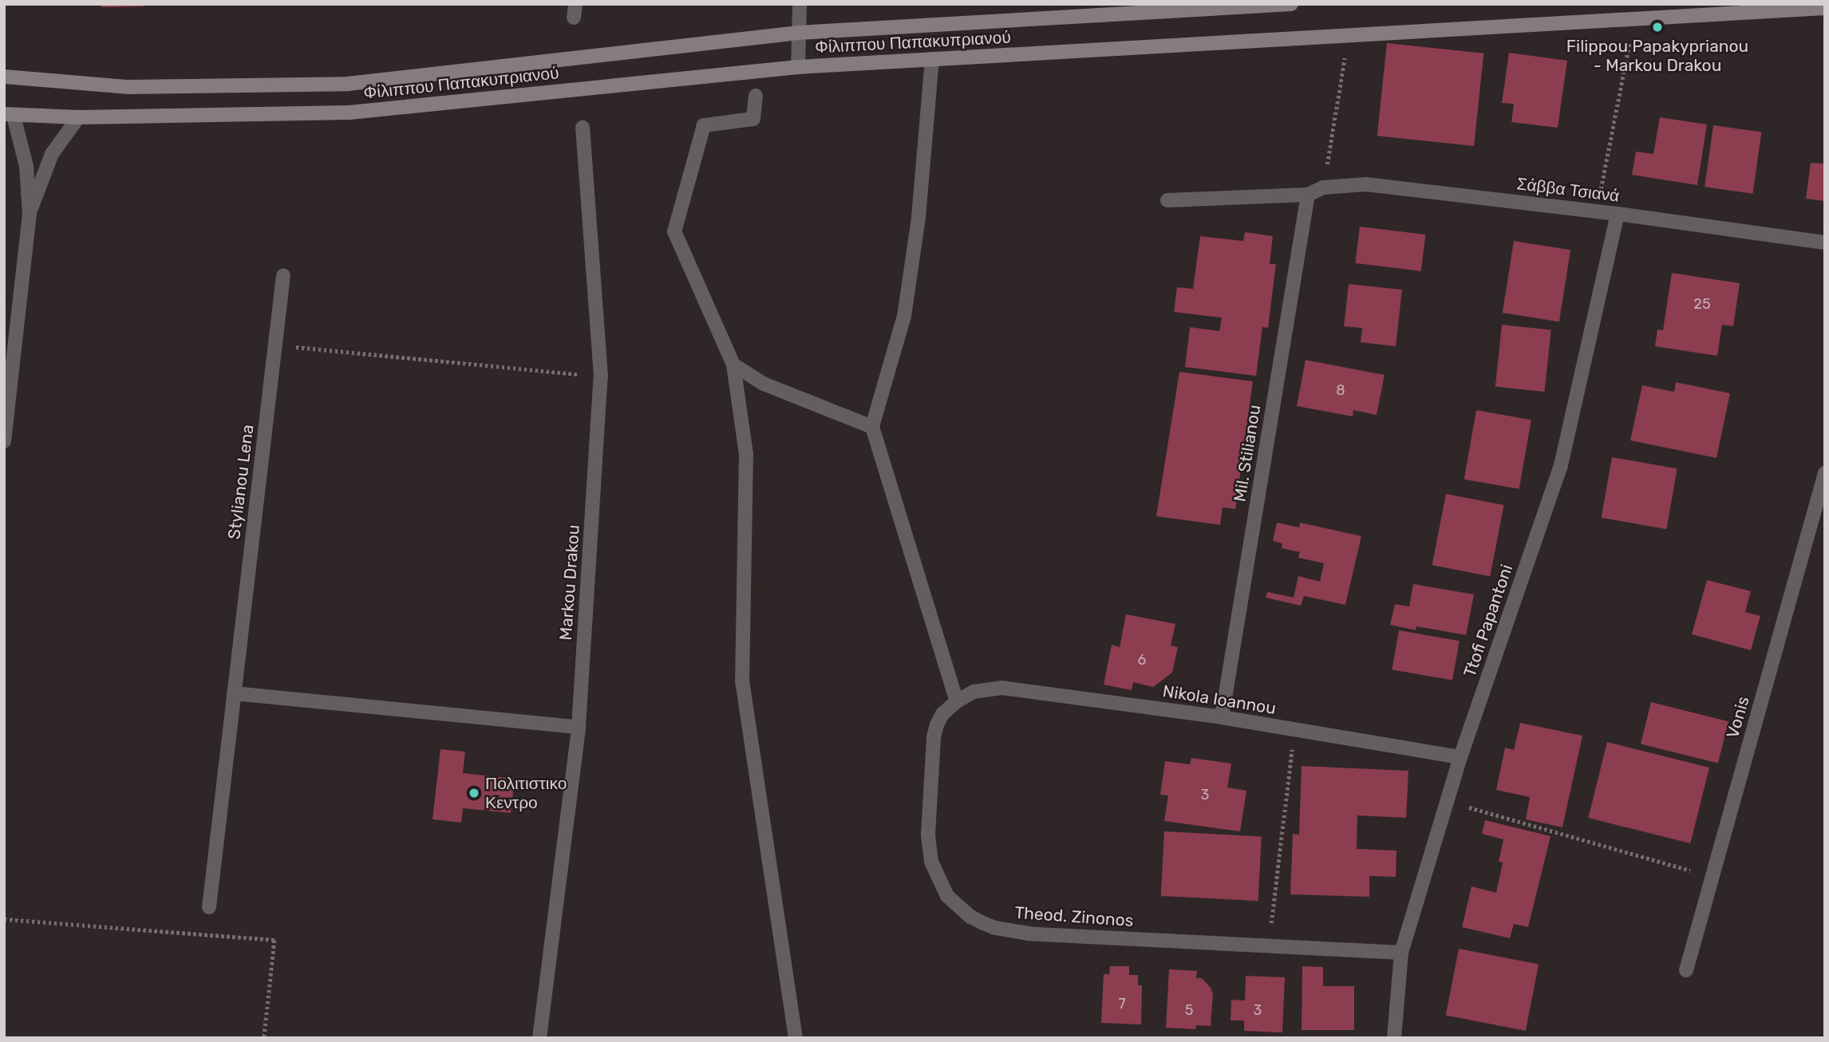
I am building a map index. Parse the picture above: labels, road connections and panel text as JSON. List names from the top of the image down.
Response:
{
  "streets": {
    "main road": ["Φίλιππου Παπακυπριανού"],
    "street": [
      "Σάββα Τσιανά",
      "Mil. Stilianou",
      "Stylianou Lena",
      "Markou Drakou",
      "Ttofi Papantoni",
      "Nikola Ioannou",
      "Vonis",
      "Theod. Zinonos"
    ]
  },
  "crossings": [
    ["Σάββα Τσιανά", "Mil. Stilianou"],
    ["Σάββα Τσιανά", "Ttofi Papantoni"],
    ["Mil. Stilianou", "Nikola Ioannou"],
    ["Ttofi Papantoni", "Nikola Ioannou"],
    ["Ttofi Papantoni", "Theod. Zinonos"],
    ["Nikola Ioannou", "Theod. Zinonos"]
  ],
  "places": ["Filippou Papakyprianou - Markou Drakou", "Πολιτιστικο Κεντρο"],
  "house_numbers": [
    "25",
    "8",
    "6",
    "3",
    "7",
    "5",
    "3"
  ]
}
